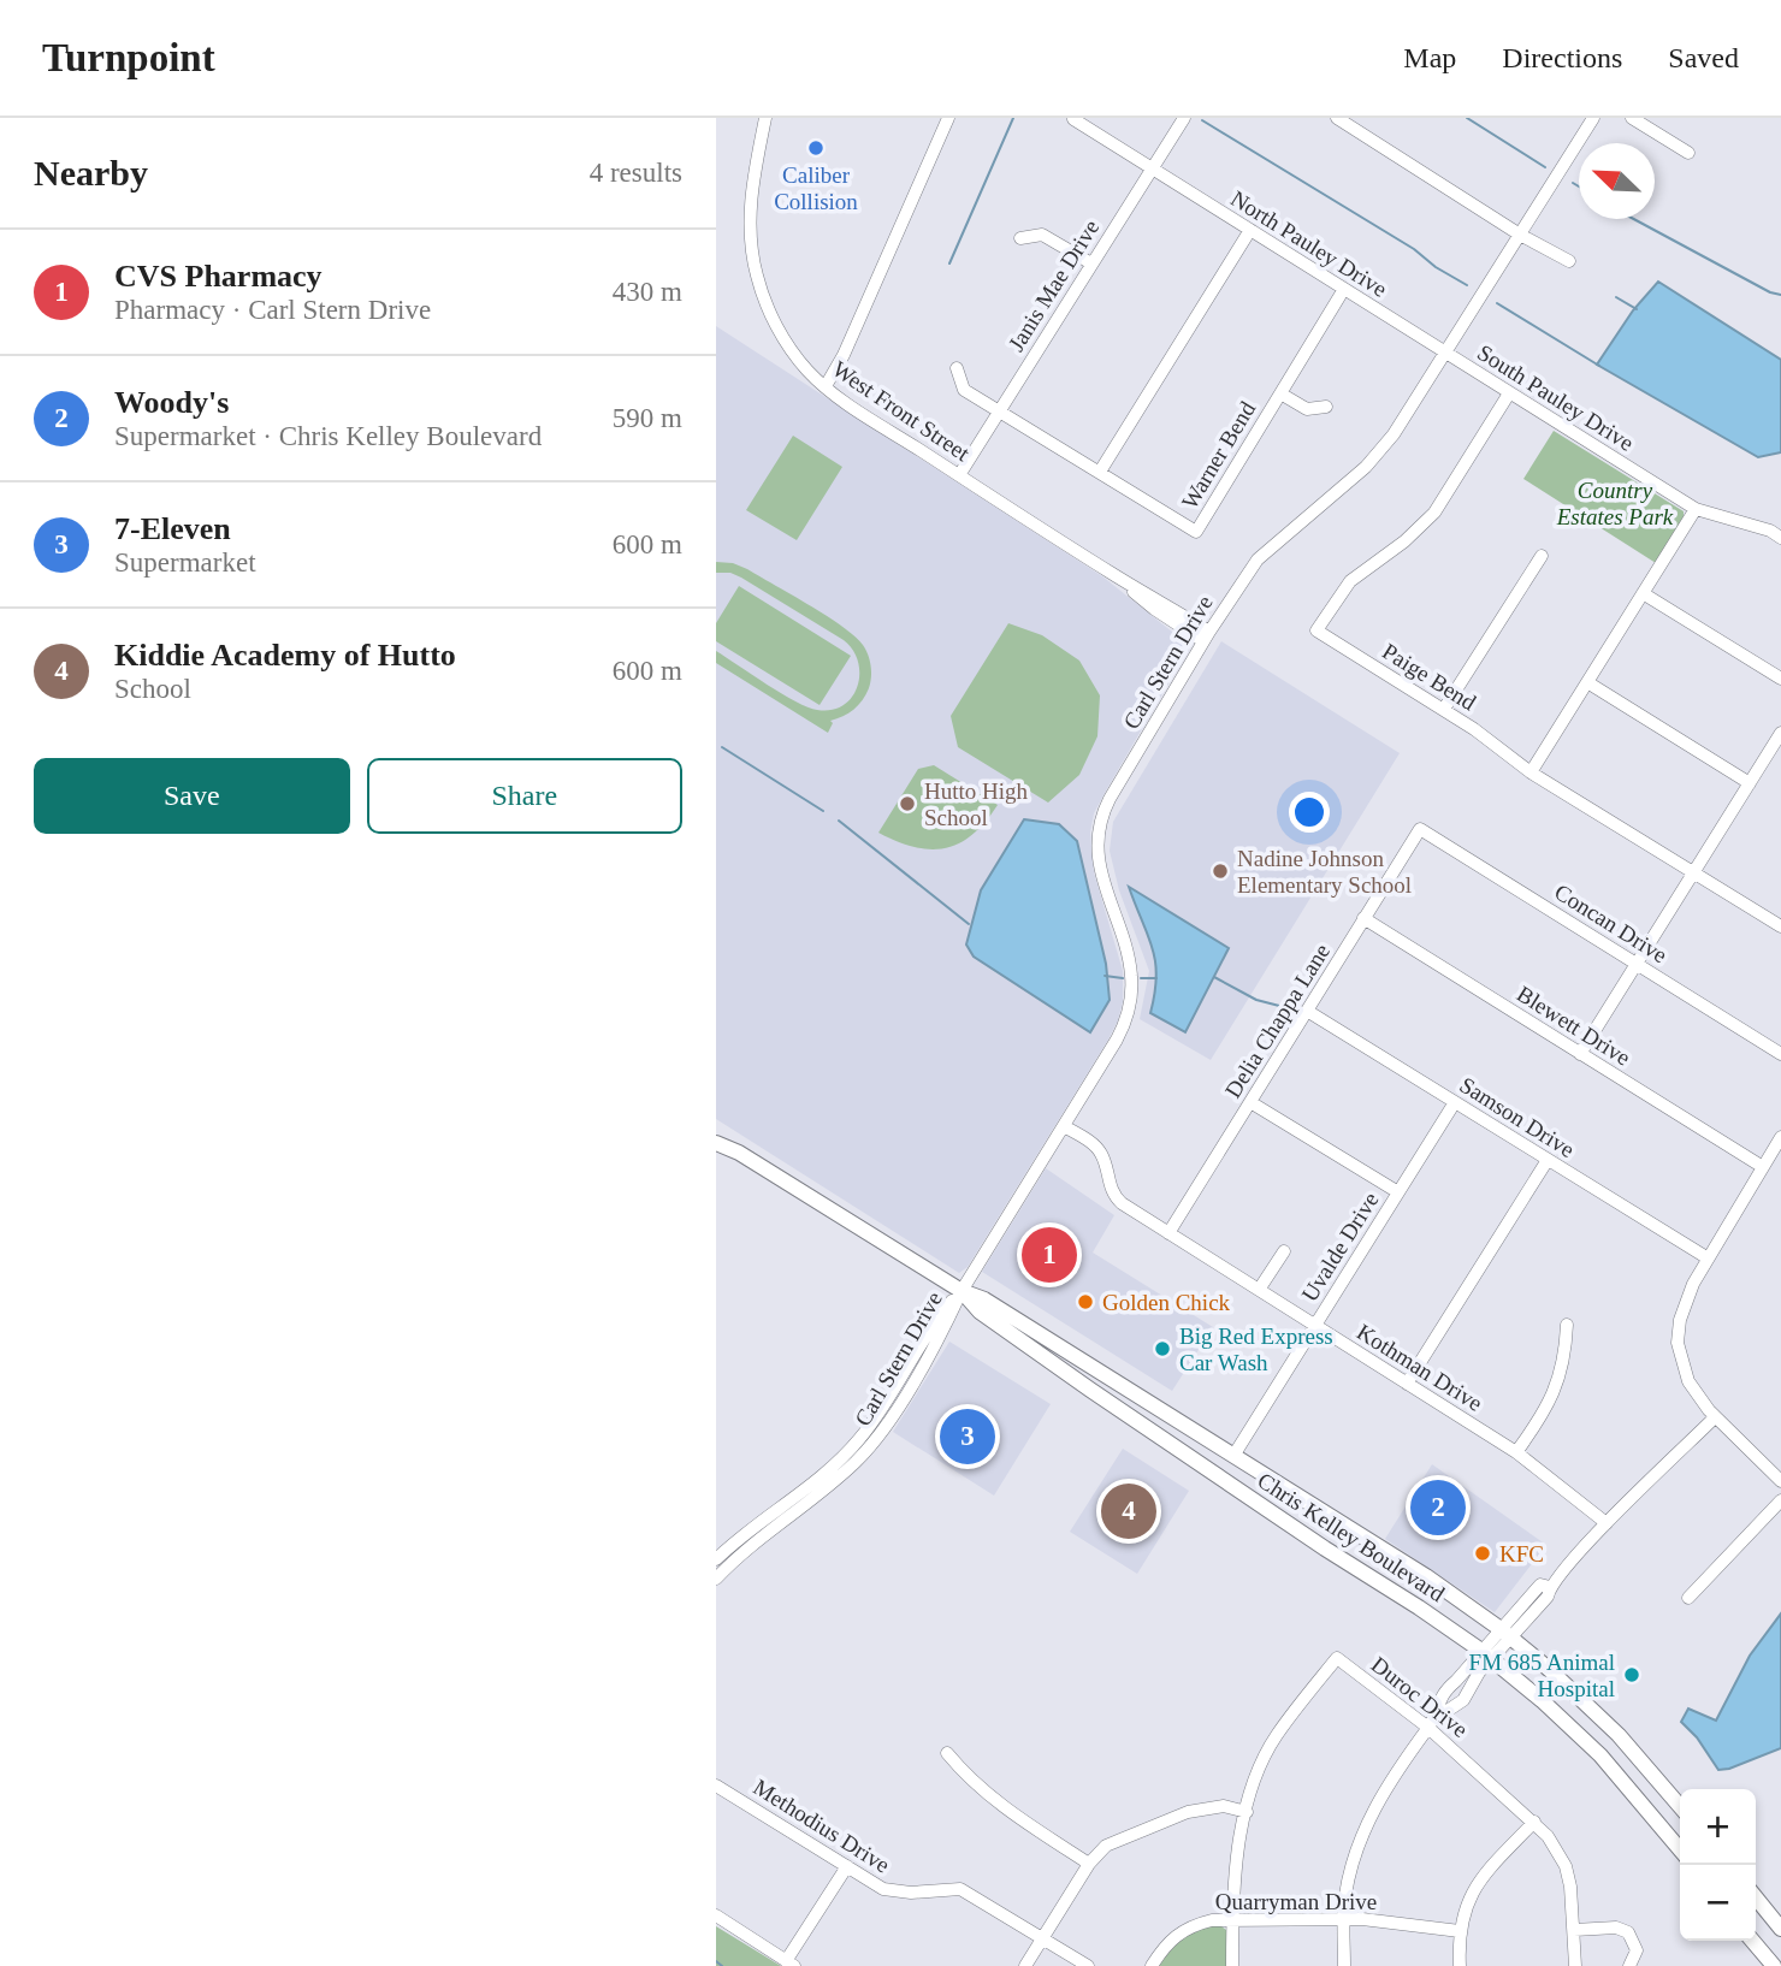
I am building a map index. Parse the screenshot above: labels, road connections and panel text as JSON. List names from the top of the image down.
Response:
{
  "streets": {
    "main road": ["Chris Kelley Boulevard"],
    "street": [
      "North Pauley Drive",
      "Janis Mae Drive",
      "South Pauley Drive",
      "West Front Street",
      "Warner Bend",
      "Carl Stern Drive",
      "Paige Bend",
      "Concan Drive",
      "Delia Chappa Lane",
      "Blewett Drive",
      "Samson Drive",
      "Uvalde Drive",
      "Kothman Drive",
      "Duroc Drive",
      "Methodius Drive",
      "Quarryman Drive"
    ]
  },
  "crossings": [
    ["North Pauley Drive", "Janis Mae Drive"],
    ["North Pauley Drive", "South Pauley Drive"],
    ["North Pauley Drive", "Warner Bend"],
    ["North Pauley Drive", "Carl Stern Drive"],
    ["Janis Mae Drive", "West Front Street"],
    ["Janis Mae Drive", "Warner Bend"],
    ["South Pauley Drive", "Carl Stern Drive"],
    ["South Pauley Drive", "Paige Bend"],
    ["West Front Street", "Carl Stern Drive"],
    ["Carl Stern Drive", "Kothman Drive"],
    ["Carl Stern Drive", "Chris Kelley Boulevard"],
    ["Concan Drive", "Delia Chappa Lane"],
    ["Delia Chappa Lane", "Blewett Drive"],
    ["Delia Chappa Lane", "Samson Drive"],
    ["Delia Chappa Lane", "Kothman Drive"],
    ["Samson Drive", "Uvalde Drive"],
    ["Uvalde Drive", "Kothman Drive"],
    ["Uvalde Drive", "Chris Kelley Boulevard"],
    ["Duroc Drive", "Quarryman Drive"]
  ],
  "parks": ["Country Estates Park"],
  "places": [
    "Caliber Collision",
    "Hutto High School",
    "Nadine Johnson Elementary School",
    "Golden Chick",
    "Big Red Express Car Wash",
    "KFC",
    "FM 685 Animal Hospital"
  ],
  "north": "top left",
  "page": {
    "header": "Turnpoint",
    "nav": ["Map", "Directions", "Saved"],
    "heading": ["Nearby", "4 results"],
    "list": [
      {
        "mark": "1",
        "name": "CVS Pharmacy",
        "note": "Pharmacy · Carl Stern Drive",
        "value": "430 m"
      },
      {
        "mark": "2",
        "name": "Woody's",
        "note": "Supermarket · Chris Kelley Boulevard",
        "value": "590 m"
      },
      {
        "mark": "3",
        "name": "7-Eleven",
        "note": "Supermarket",
        "value": "600 m"
      },
      {
        "mark": "4",
        "name": "Kiddie Academy of Hutto",
        "note": "School",
        "value": "600 m"
      }
    ],
    "buttons": ["Save", "Share"],
    "pins": [
      "1",
      "3",
      "2",
      "4"
    ],
    "map_buttons": ["+", "−"]
  }
}
